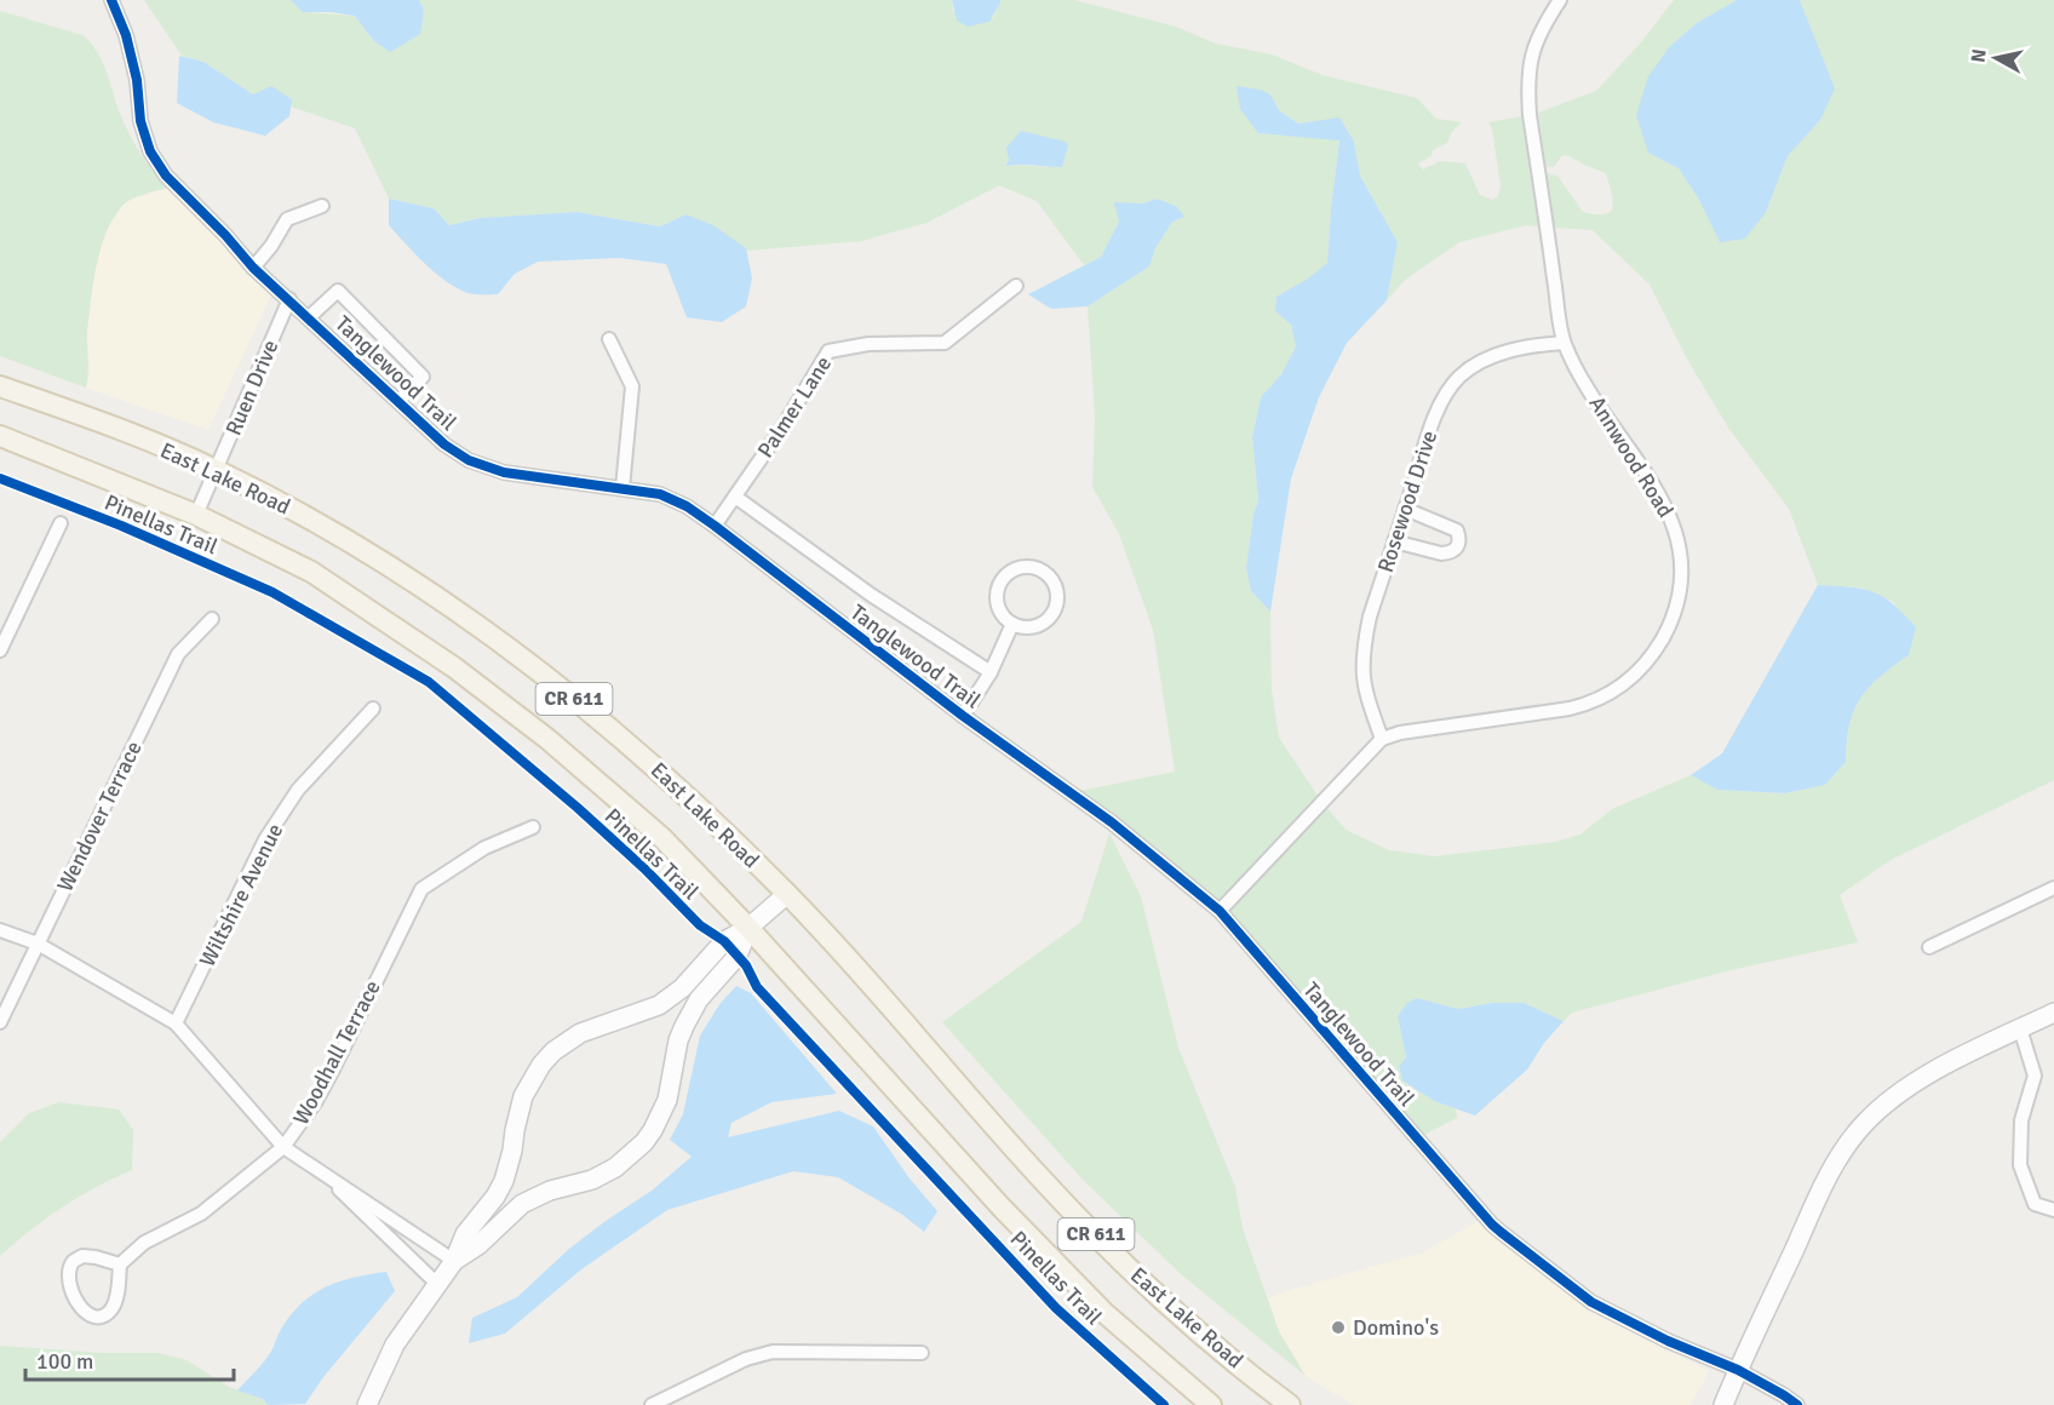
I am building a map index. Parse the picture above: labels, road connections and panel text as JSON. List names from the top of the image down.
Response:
{
  "streets": {
    "main road": ["East Lake Road", "CR 611"],
    "street": [
      "Tanglewood Trail",
      "Ruen Drive",
      "Palmer Lane",
      "Annwood Road",
      "Rosewood Drive",
      "Wendover Terrace",
      "Wiltshire Avenue",
      "Woodhall Terrace"
    ],
    "cycle path": ["Pinellas Trail"]
  },
  "crossings": [
    ["Tanglewood Trail", "Ruen Drive"],
    ["Tanglewood Trail", "Palmer Lane"],
    ["Ruen Drive", "East Lake Road"],
    ["Annwood Road", "Rosewood Drive"]
  ],
  "places": ["Domino's"],
  "scale_bar": "100 m",
  "north": "left"
}
